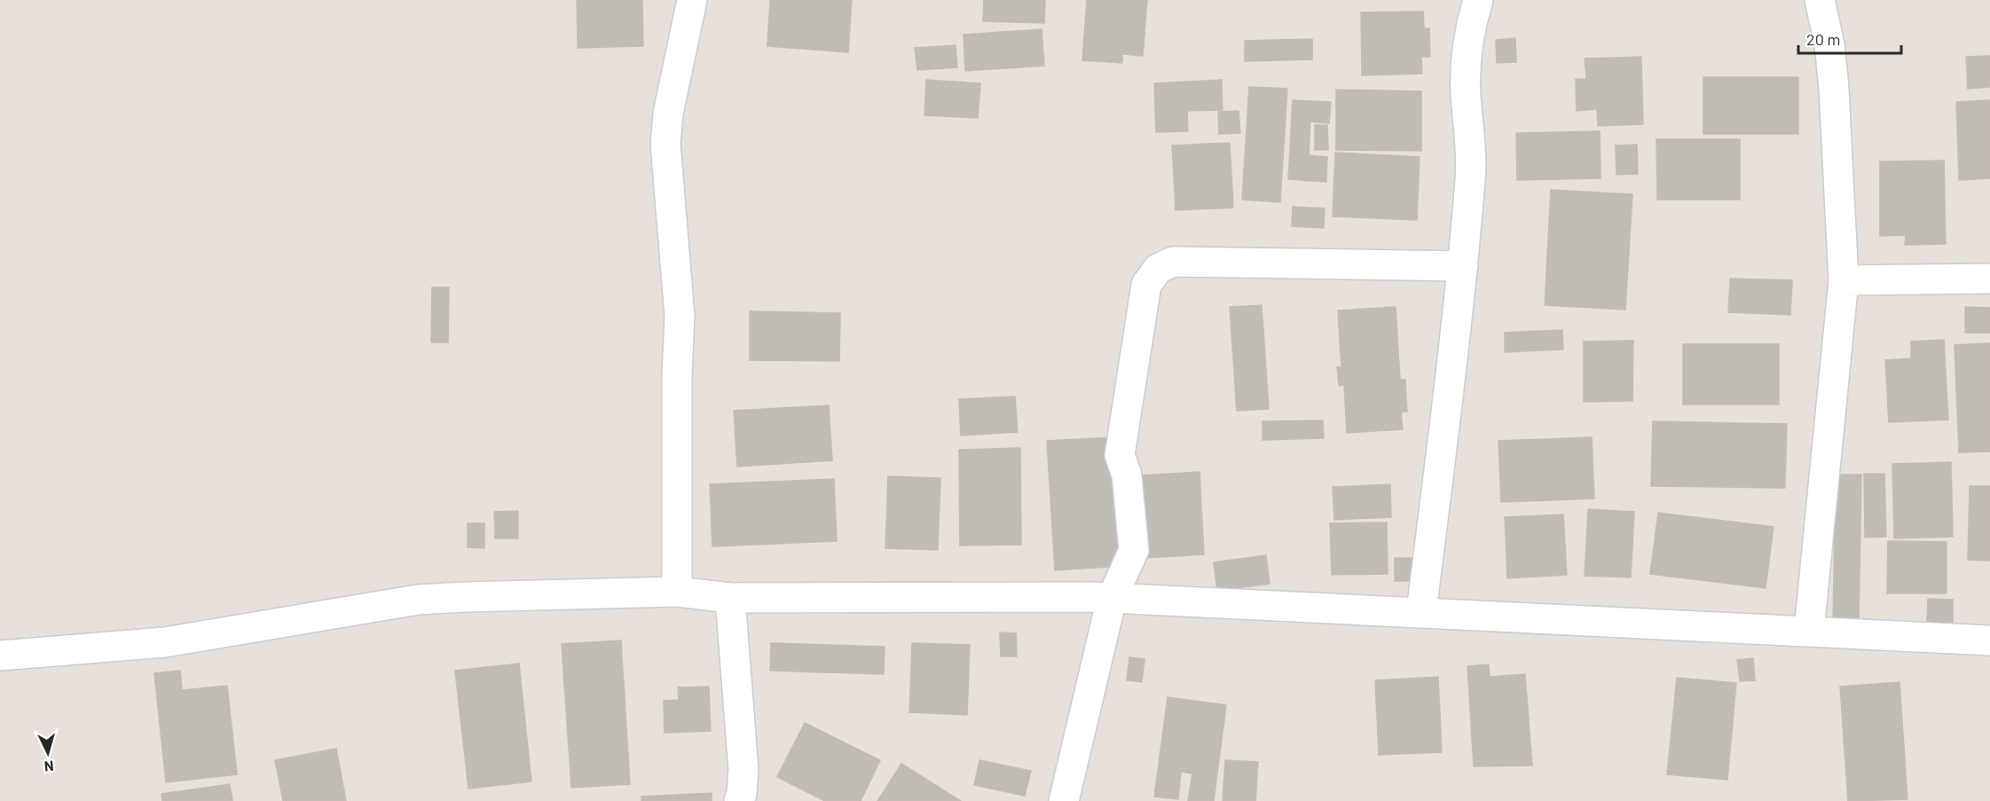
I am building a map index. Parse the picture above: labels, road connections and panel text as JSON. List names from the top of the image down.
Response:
{
  "scale_bar": "20 m",
  "north": "bottom"
}
